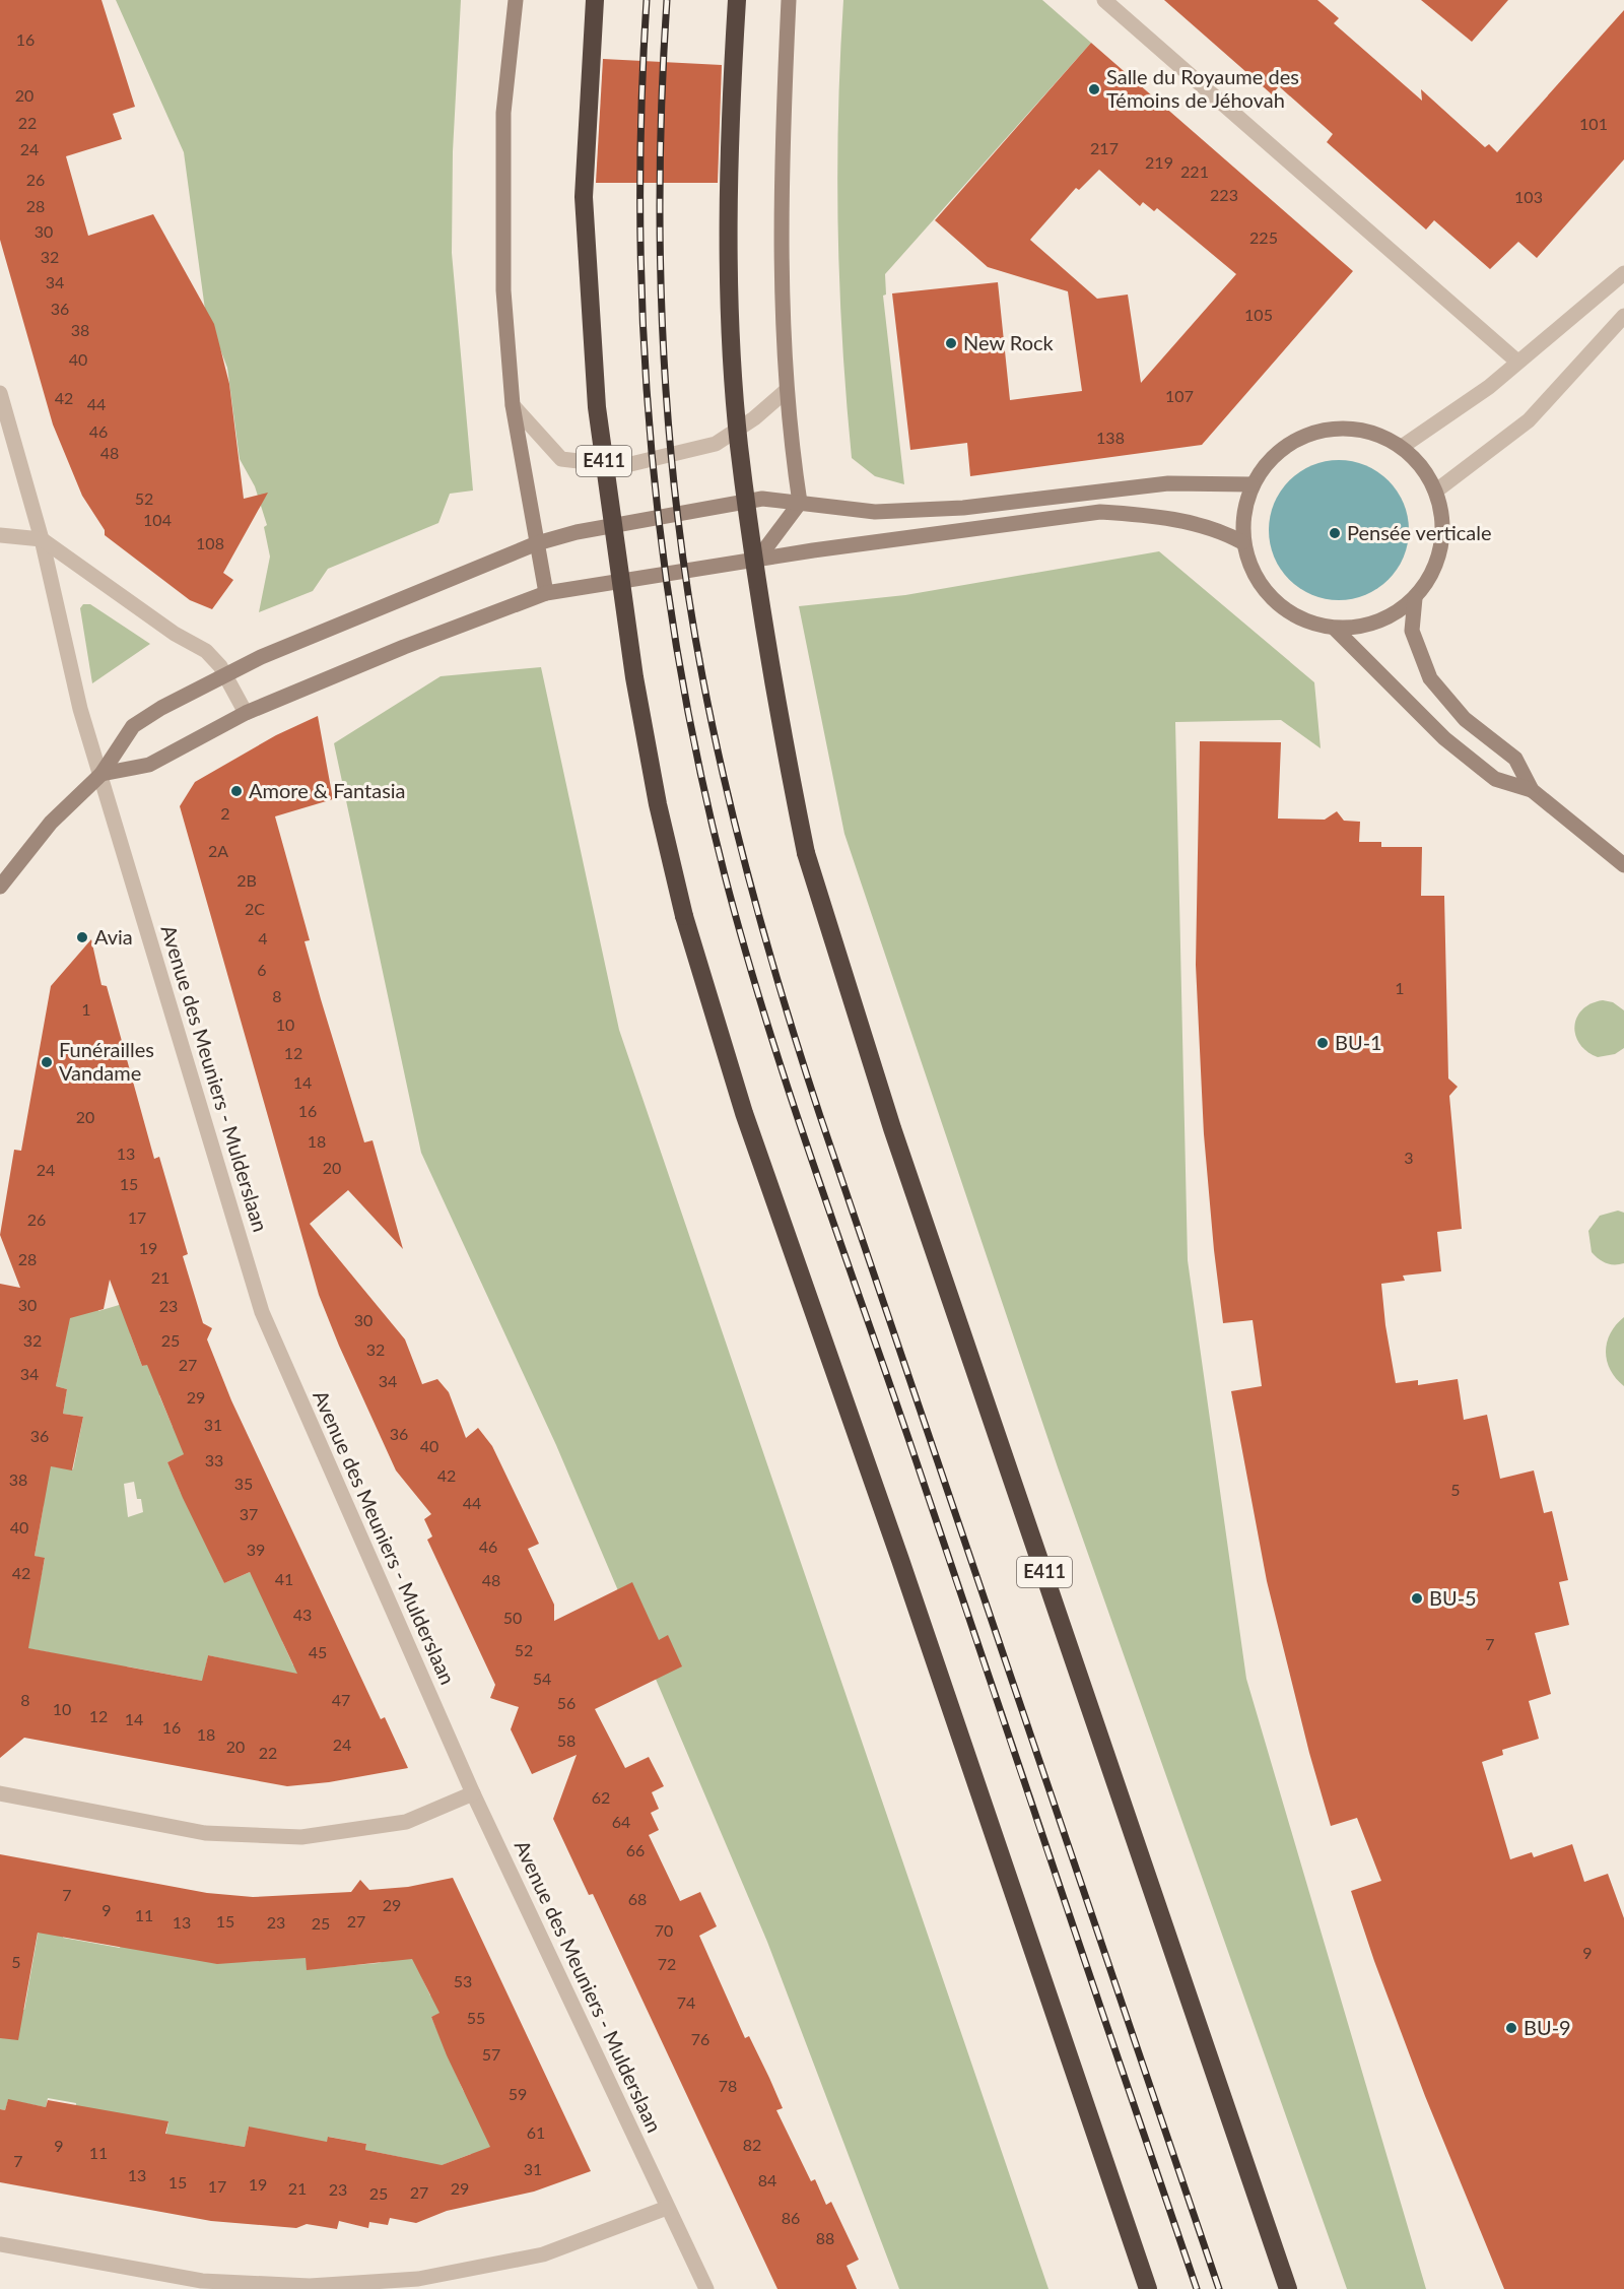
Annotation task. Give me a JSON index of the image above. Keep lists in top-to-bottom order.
{
  "streets": {
    "highway": ["E411"],
    "street": ["Avenue des Meuniers - Mulderslaan"]
  },
  "places": [
    "Salle du Royaume des Témoins de Jéhovah",
    "New Rock",
    "Pensée verticale",
    "Amore & Fantasia",
    "Avia",
    "BU-1",
    "Funérailles Vandame",
    "BU-5",
    "BU-9"
  ],
  "house_numbers": [
    "16",
    "20",
    "22",
    "101",
    "217",
    "24",
    "219",
    "221",
    "26",
    "223",
    "103",
    "28",
    "30",
    "225",
    "32",
    "34",
    "36",
    "105",
    "38",
    "40",
    "107",
    "42",
    "44",
    "46",
    "138",
    "48",
    "52",
    "104",
    "108",
    "2",
    "2A",
    "2B",
    "2C",
    "4",
    "6",
    "1",
    "8",
    "1",
    "10",
    "12",
    "14",
    "16",
    "20",
    "18",
    "13",
    "3",
    "20",
    "24",
    "15",
    "17",
    "26",
    "19",
    "28",
    "21",
    "30",
    "23",
    "30",
    "32",
    "25",
    "32",
    "27",
    "34",
    "34",
    "29",
    "31",
    "36",
    "36",
    "40",
    "33",
    "42",
    "38",
    "35",
    "5",
    "44",
    "37",
    "40",
    "46",
    "39",
    "42",
    "41",
    "48",
    "43",
    "50",
    "7",
    "52",
    "45",
    "54",
    "8",
    "47",
    "56",
    "10",
    "12",
    "14",
    "16",
    "18",
    "58",
    "24",
    "20",
    "22",
    "62",
    "64",
    "66",
    "7",
    "68",
    "29",
    "9",
    "11",
    "15",
    "27",
    "13",
    "23",
    "25",
    "70",
    "9",
    "5",
    "72",
    "53",
    "74",
    "55",
    "76",
    "57",
    "78",
    "59",
    "61",
    "82",
    "9",
    "11",
    "7",
    "31",
    "13",
    "84",
    "15",
    "19",
    "17",
    "21",
    "29",
    "23",
    "27",
    "25",
    "86",
    "88"
  ]
}
